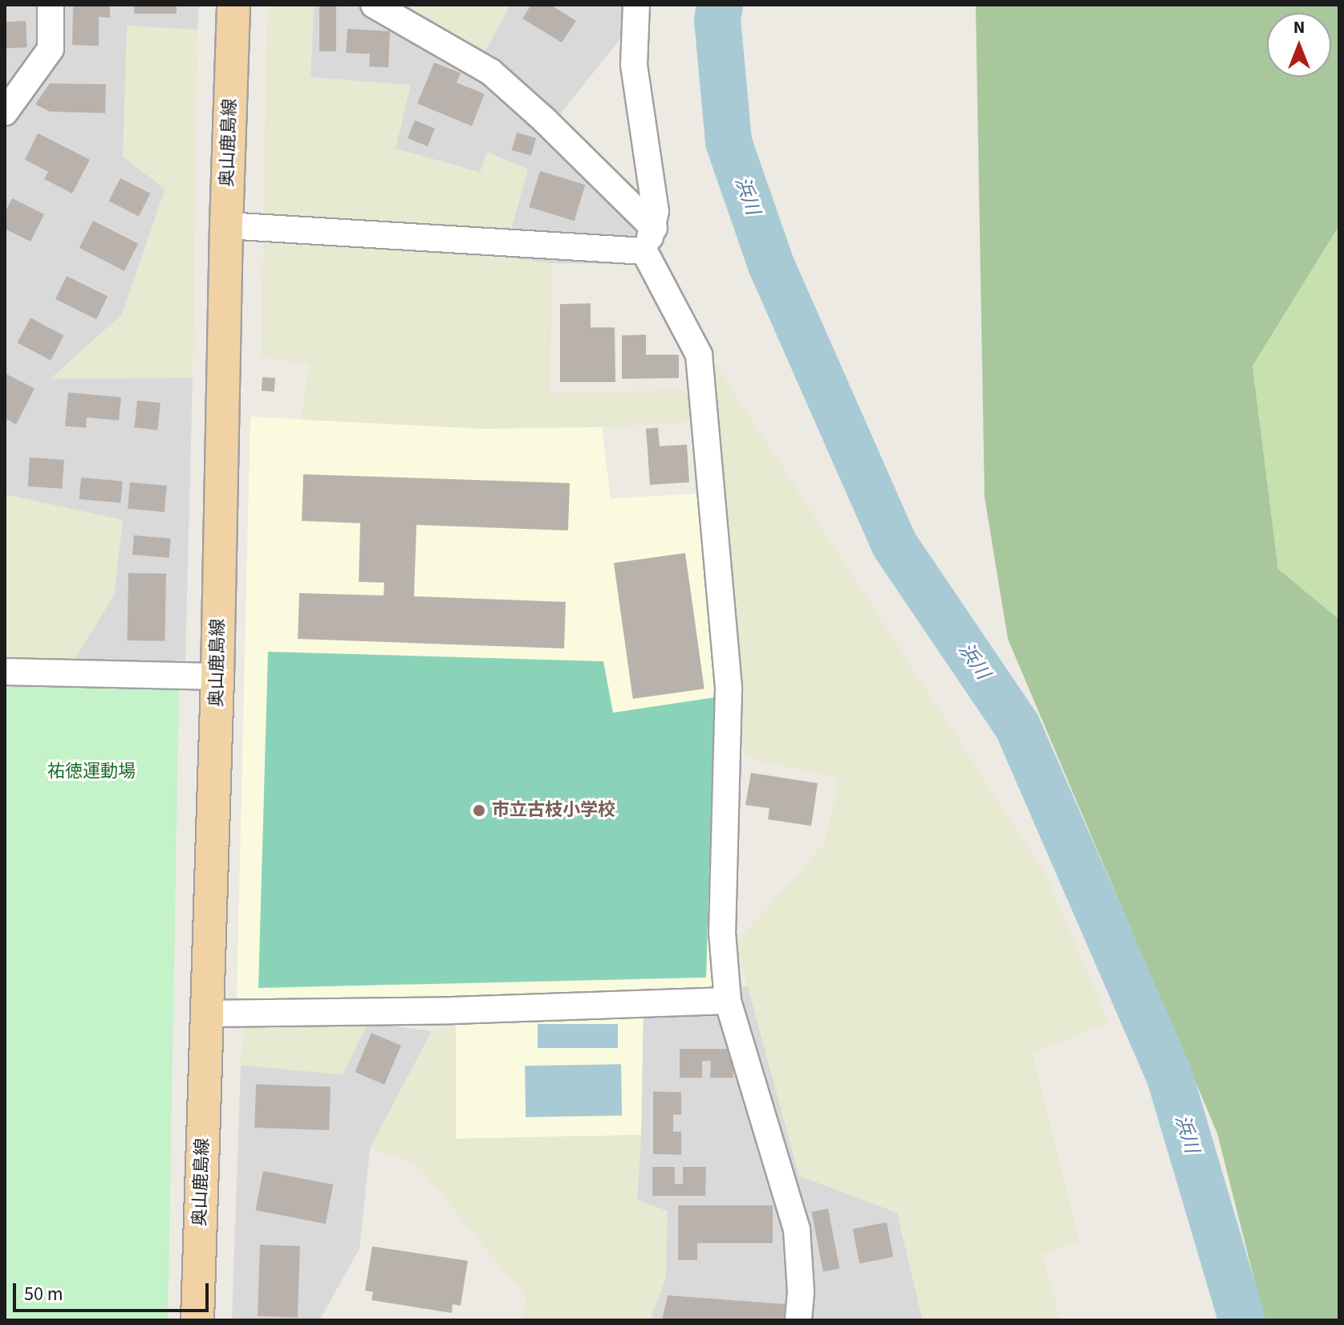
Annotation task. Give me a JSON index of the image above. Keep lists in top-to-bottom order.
{
  "streets": {
    "main road": ["奥山鹿島線"]
  },
  "water": ["浜川"],
  "parks": ["祐徳運動場"],
  "places": ["市立古枝小学校"],
  "scale_bar": "50 m",
  "north": "top"
}
